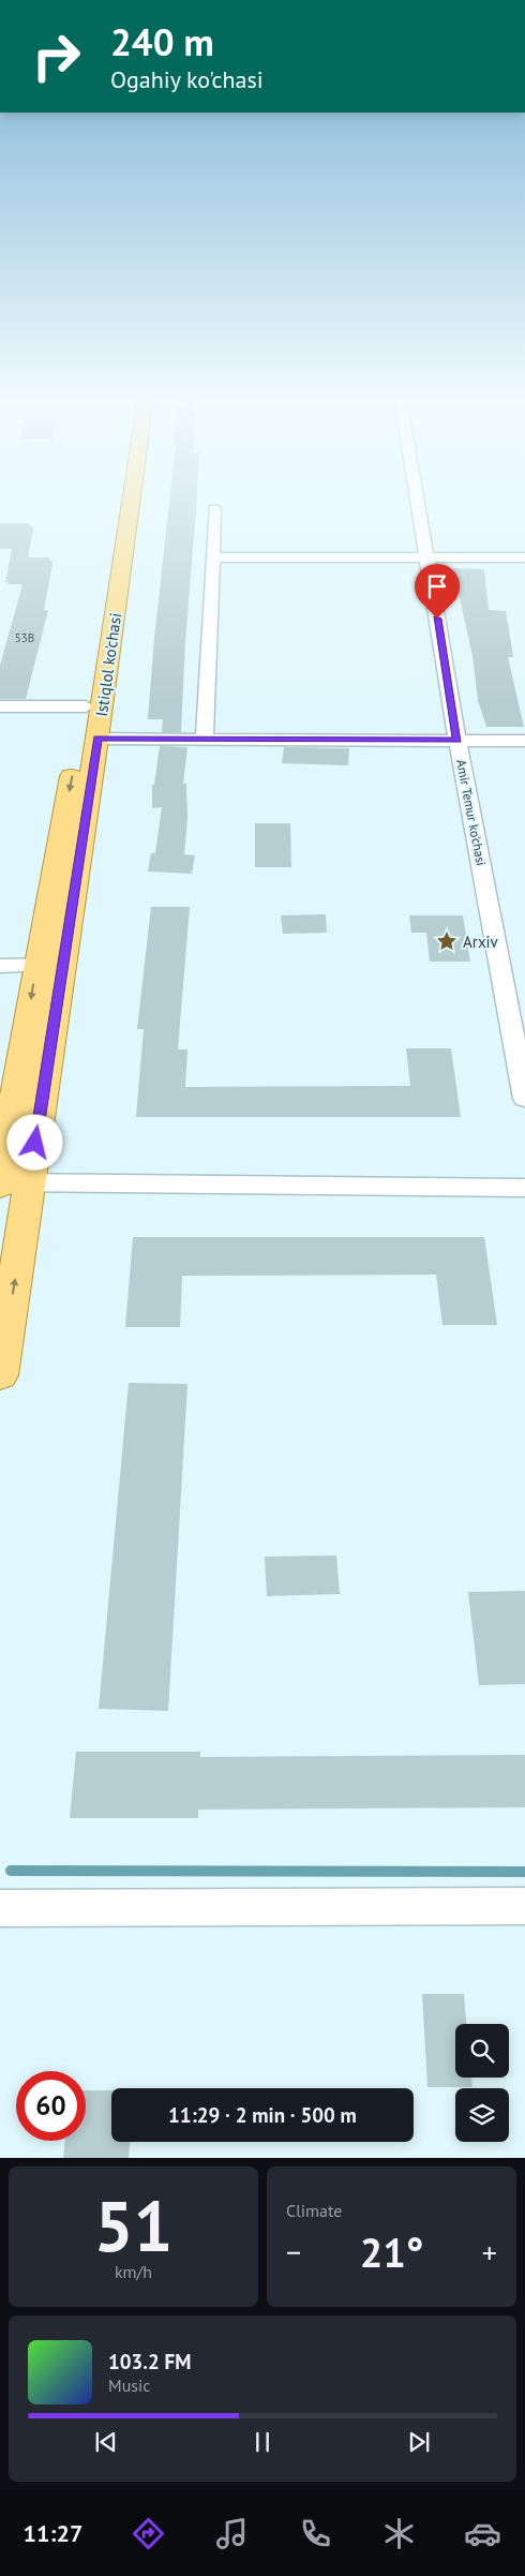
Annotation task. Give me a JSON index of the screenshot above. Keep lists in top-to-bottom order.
{
  "streets": {
    "main road": ["Istiqlol ko'chasi"],
    "street": ["Amir Temur ko'chasi"]
  },
  "places": {
    "place": ["Arxiv"]
  },
  "house_numbers": ["53B"],
  "page": {
    "turn": ["240 m", "Ogahiy ko'chasi"],
    "limit": "60",
    "trip": "11:29 · 2 min · 500 m",
    "tile": [
      ["51", "km/h"],
      "Climate"
    ],
    "heat": ["−", "21°", "+"],
    "song": ["103.2 FM", "Music"],
    "tabs": "11:27"
  }
}
